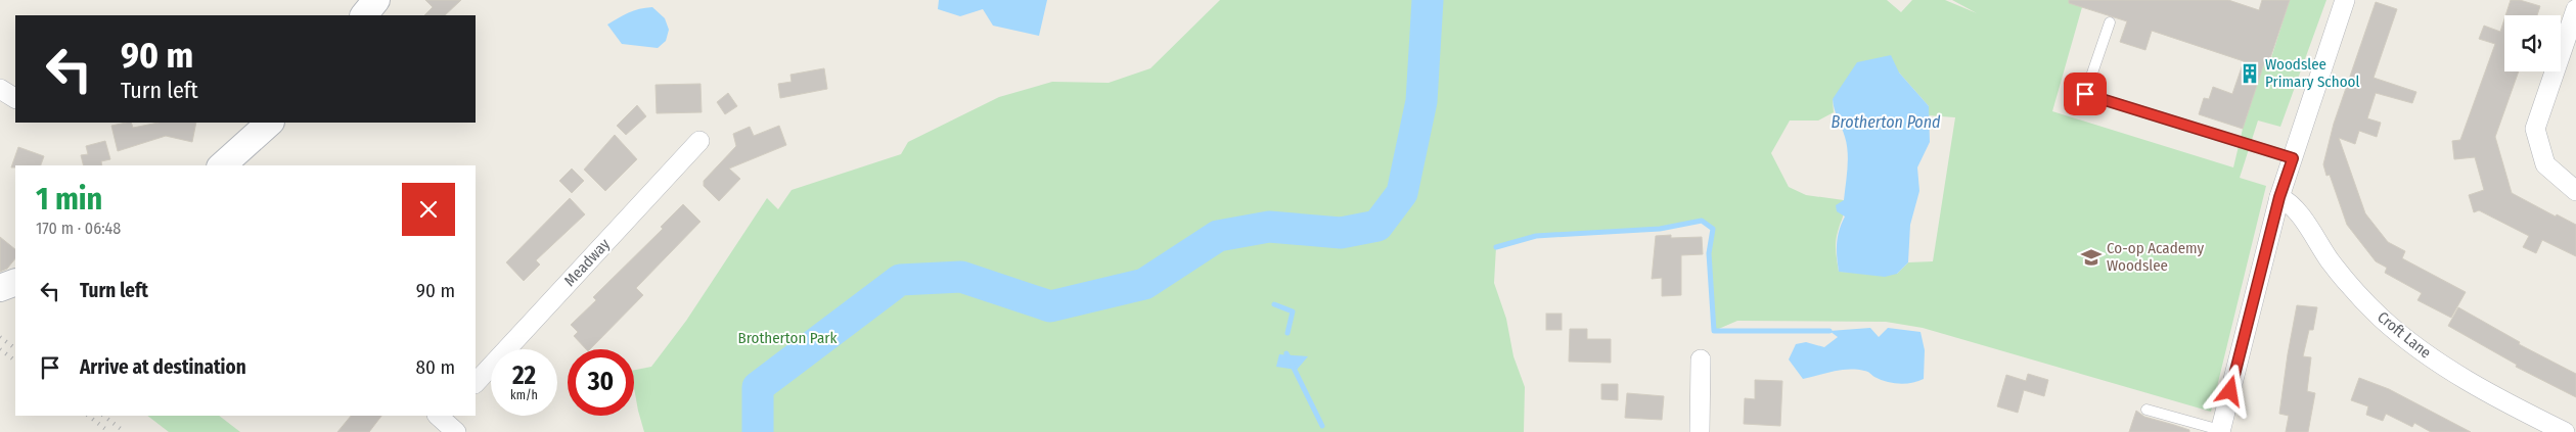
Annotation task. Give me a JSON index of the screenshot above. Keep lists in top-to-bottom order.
{
  "streets": {
    "street": ["Meadway", "Croft Lane"]
  },
  "water": ["Brotherton Pond"],
  "parks": ["Brotherton Park"],
  "places": {
    "building": ["Woodslee Primary School"],
    "school or university": ["Co-op Academy Woodslee"]
  },
  "page": {
    "turn": ["90 m", "Turn left"],
    "heading": ["1 min", "170 m · 06:48"],
    "list": [
      {
        "name": "Turn left",
        "value": "90 m"
      },
      {
        "name": "Arrive at destination",
        "value": "80 m"
      }
    ],
    "speed": "22 km/h",
    "limit": "30"
  }
}
